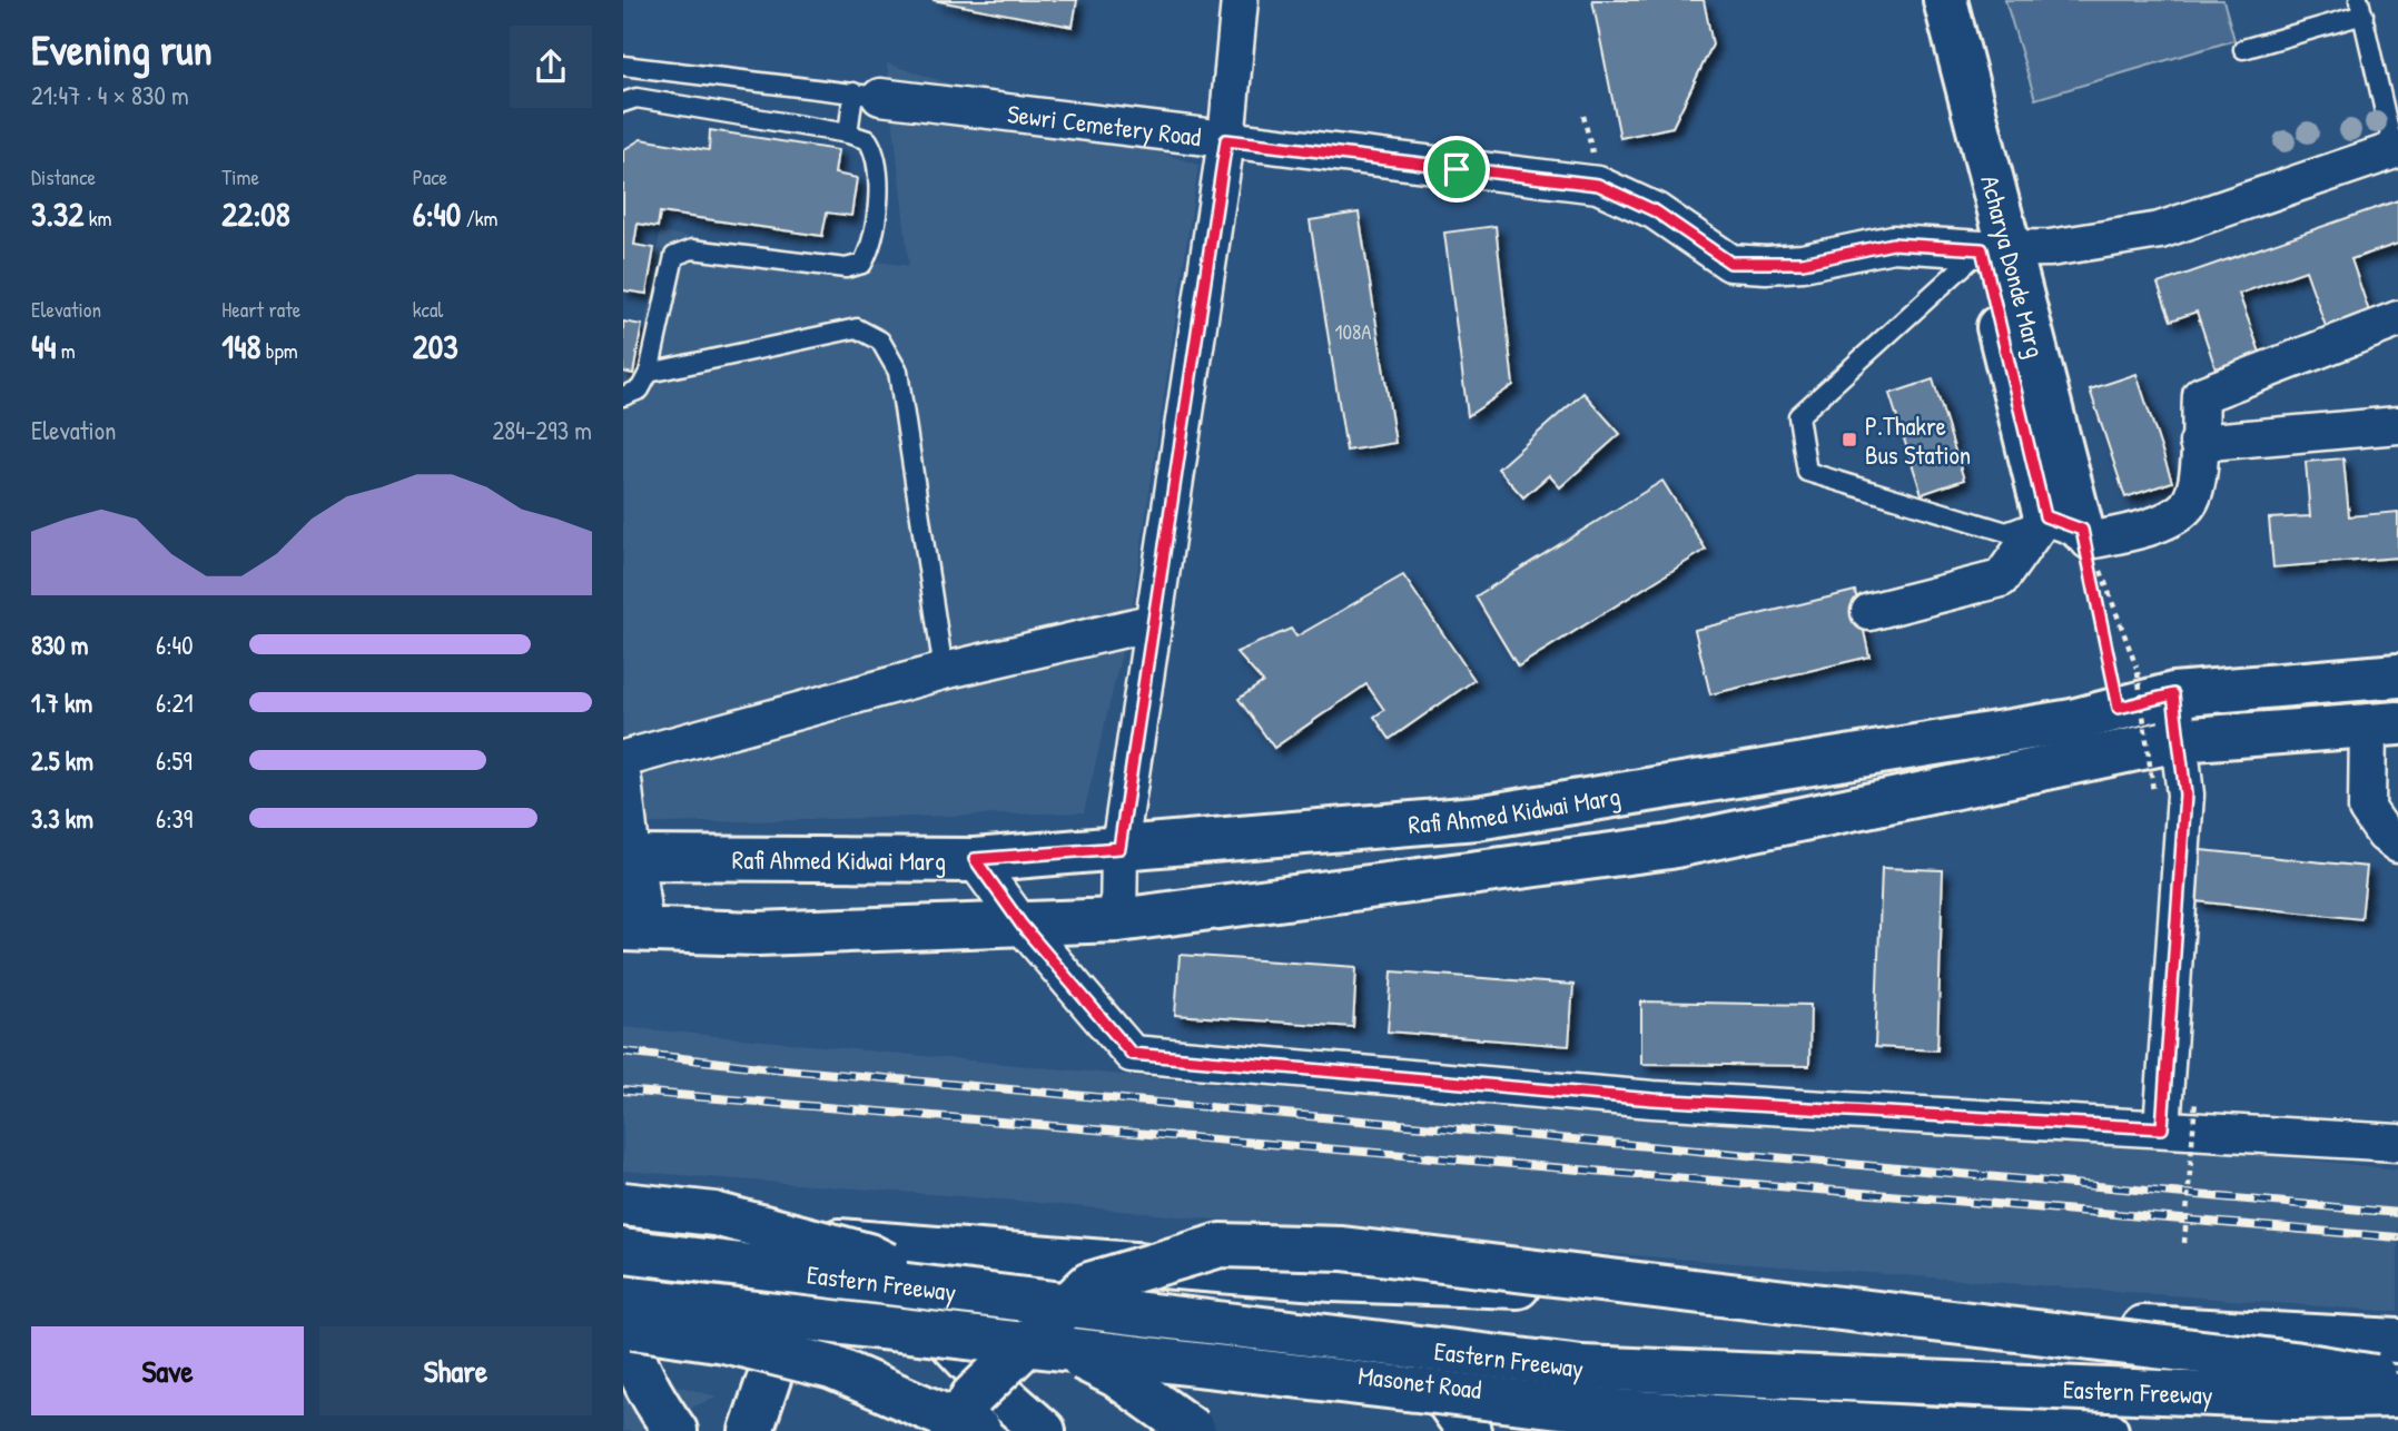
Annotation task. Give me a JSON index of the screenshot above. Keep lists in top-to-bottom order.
{
  "streets": {
    "main road": [
      "Acharya Donde Marg",
      "Rafi Ahmed Kidwai Marg",
      "Eastern Freeway",
      "Masonet Road"
    ],
    "street": ["Sewri Cemetery Road"]
  },
  "crossings": [
    ["Sewri Cemetery Road", "Acharya Donde Marg"]
  ],
  "places": {
    "transit": ["P.Thakre Bus Station"]
  },
  "house_numbers": ["108A"],
  "page": {
    "heading": ["Evening run", "21:47 · 4 × 830 m"],
    "stats": [
      ["Distance", "3.32 km"],
      ["Time", "22:08"],
      ["Pace", "6:40 /km"],
      ["Elevation", "44 m"],
      ["Heart rate", "148 bpm"],
      ["kcal", "203"]
    ],
    "chart": ["Elevation", "284–293 m"],
    "list": [
      {
        "name": "830 m",
        "note": "6:40"
      },
      {
        "name": "1.7 km",
        "note": "6:21"
      },
      {
        "name": "2.5 km",
        "note": "6:59"
      },
      {
        "name": "3.3 km",
        "note": "6:39"
      }
    ],
    "buttons": ["Save", "Share"]
  }
}
